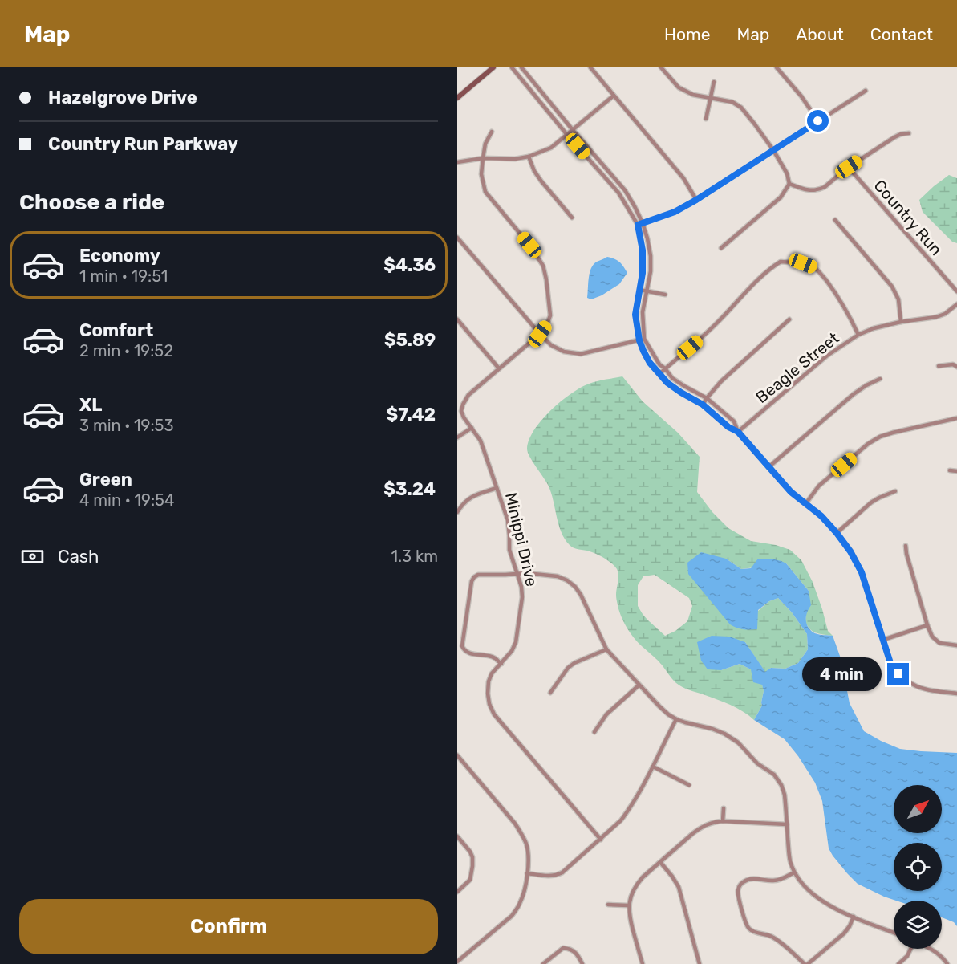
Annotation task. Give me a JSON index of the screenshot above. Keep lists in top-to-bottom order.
{
  "streets": {
    "street": ["Country Run", "Beagle Street", "Minippi Drive"]
  },
  "north": "top right",
  "page": {
    "header": "Map",
    "nav": [
      "Home",
      "Map",
      "About",
      "Contact"
    ],
    "banner": ["Hazelgrove Drive", "Country Run Parkway"],
    "heading": "Choose a ride",
    "list": [
      {
        "name": "Economy",
        "note": "1 min · 19:51",
        "value": "$4.36"
      },
      {
        "name": "Comfort",
        "note": "2 min · 19:52",
        "value": "$5.89"
      },
      {
        "name": "XL",
        "note": "3 min · 19:53",
        "value": "$7.42"
      },
      {
        "name": "Green",
        "note": "4 min · 19:54",
        "value": "$3.24"
      }
    ],
    "pay": ["Cash", "1.3 km"],
    "bubble": "4 min",
    "buttons": "Confirm"
  }
}
